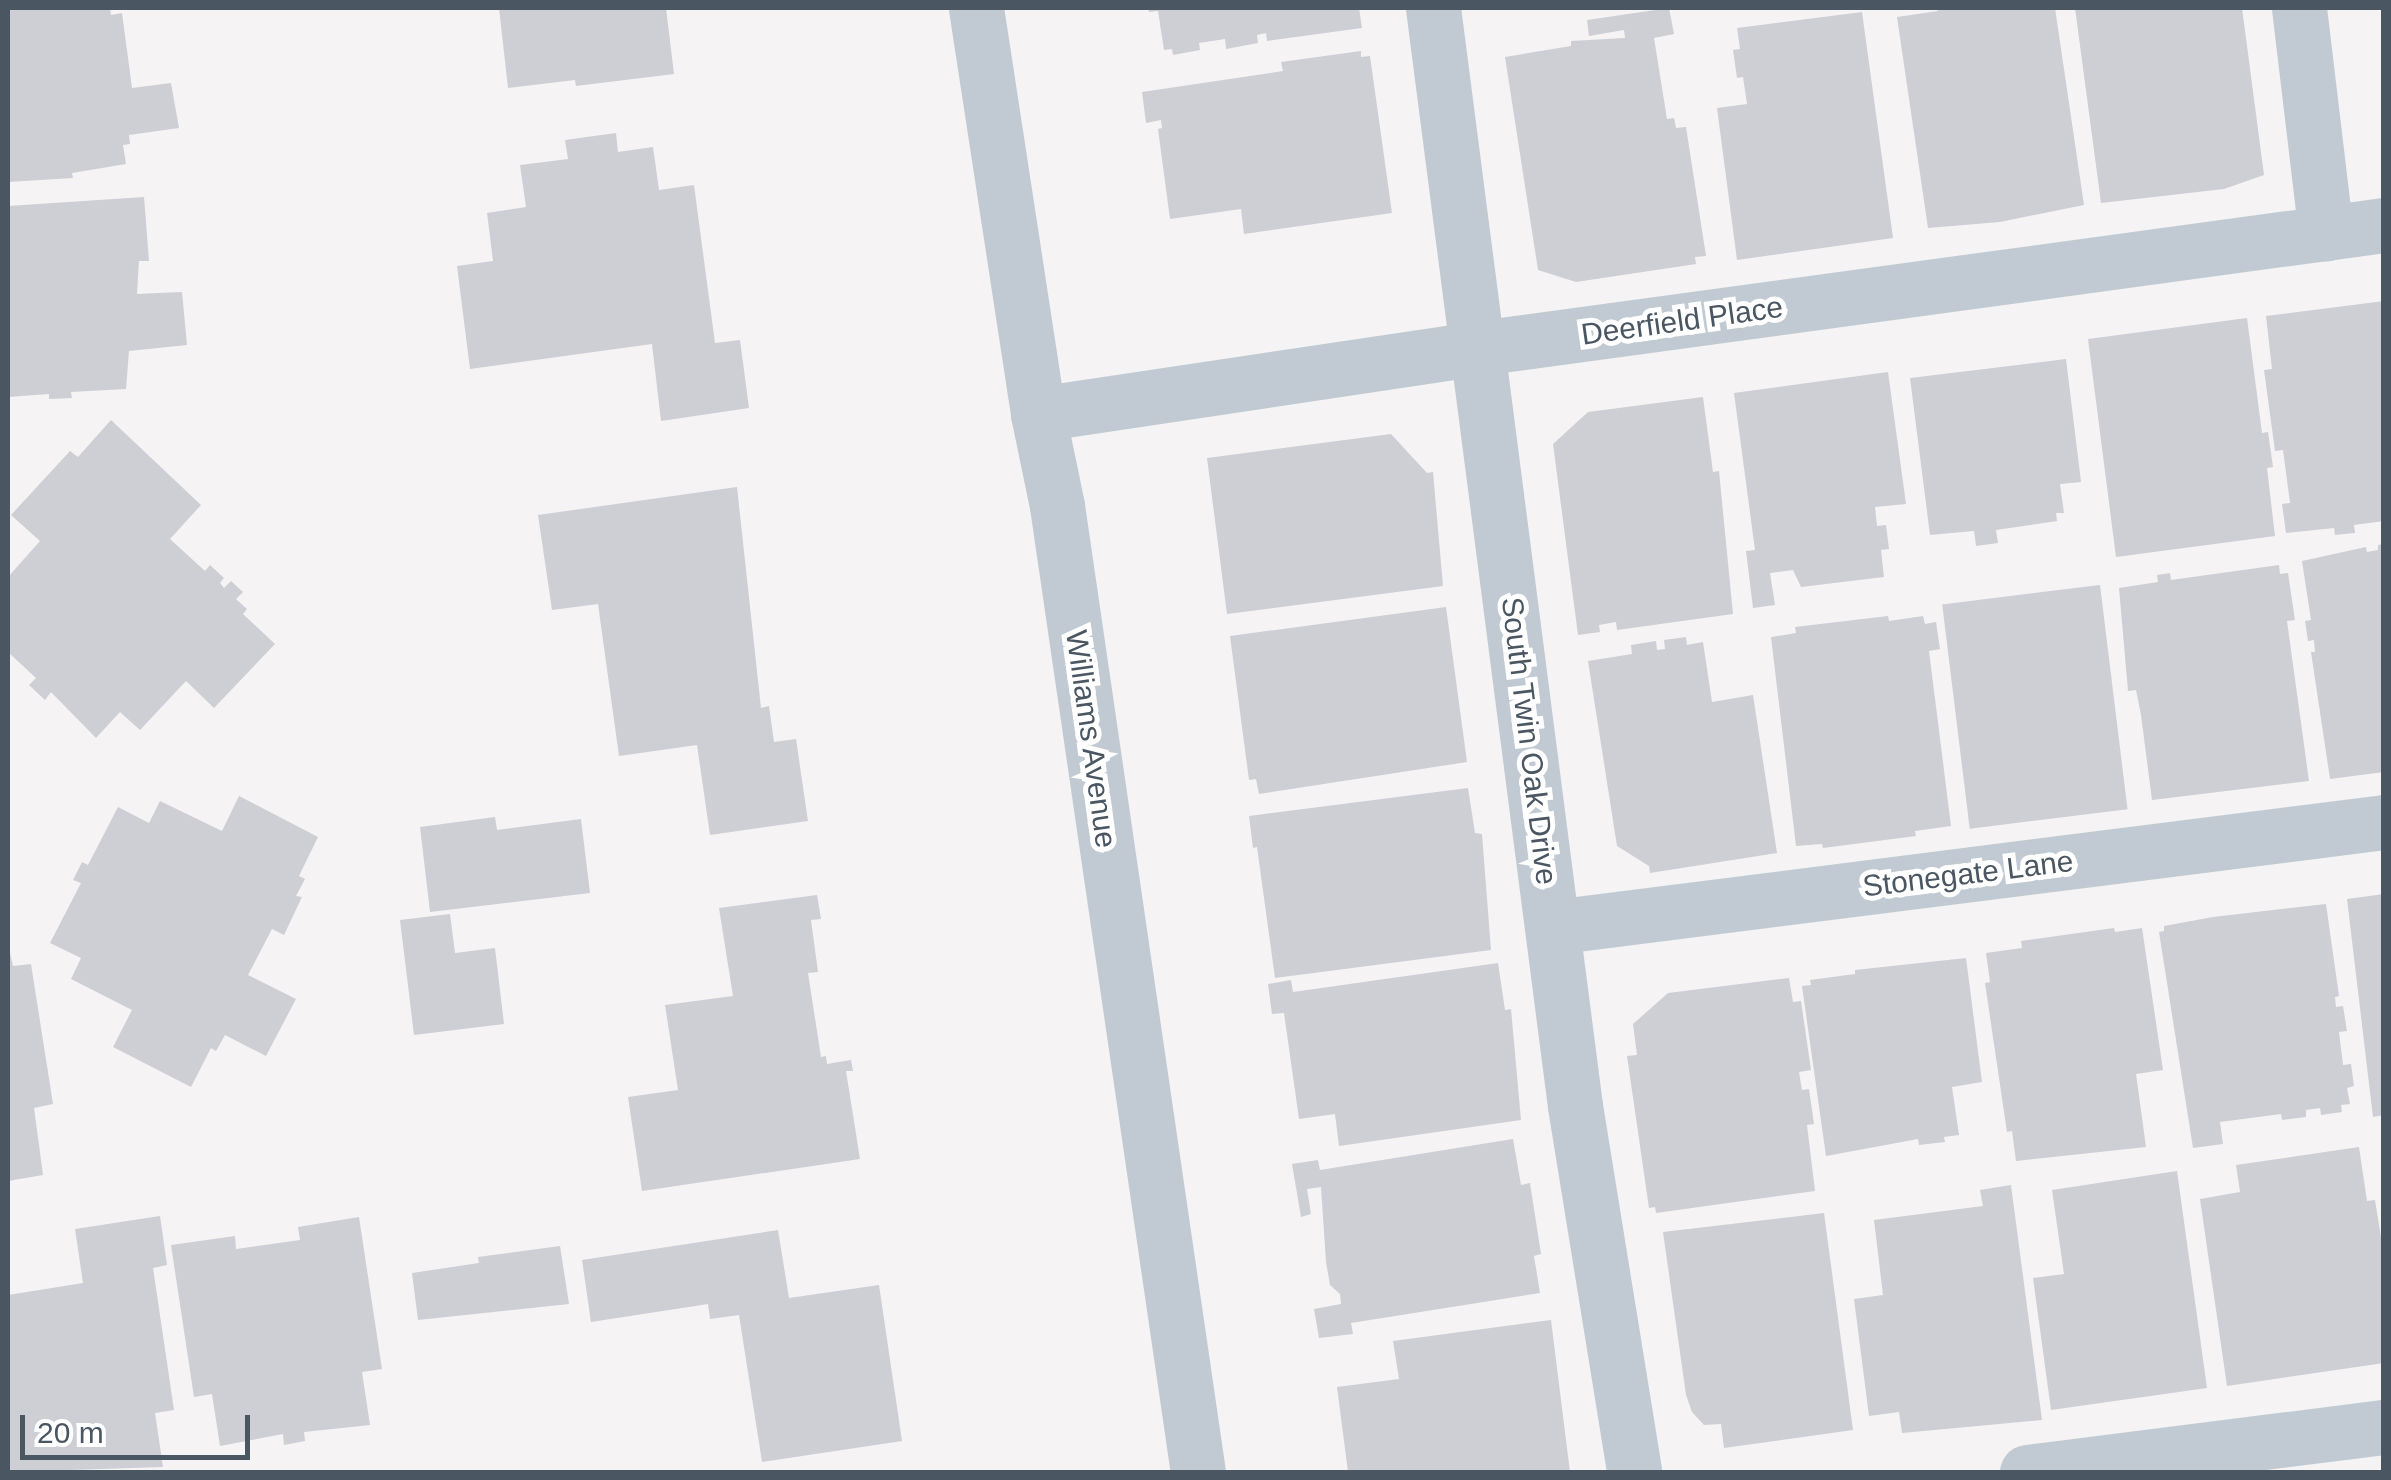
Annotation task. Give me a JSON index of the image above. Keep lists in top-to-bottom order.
{
  "streets": {
    "street": [
      "Deerfield Place",
      "Williams Avenue",
      "South Twin Oak Drive",
      "Stonegate Lane"
    ]
  },
  "crossings": [
    ["Deerfield Place", "Williams Avenue"],
    ["Deerfield Place", "South Twin Oak Drive"],
    ["South Twin Oak Drive", "Stonegate Lane"]
  ],
  "scale_bar": "20 m"
}
